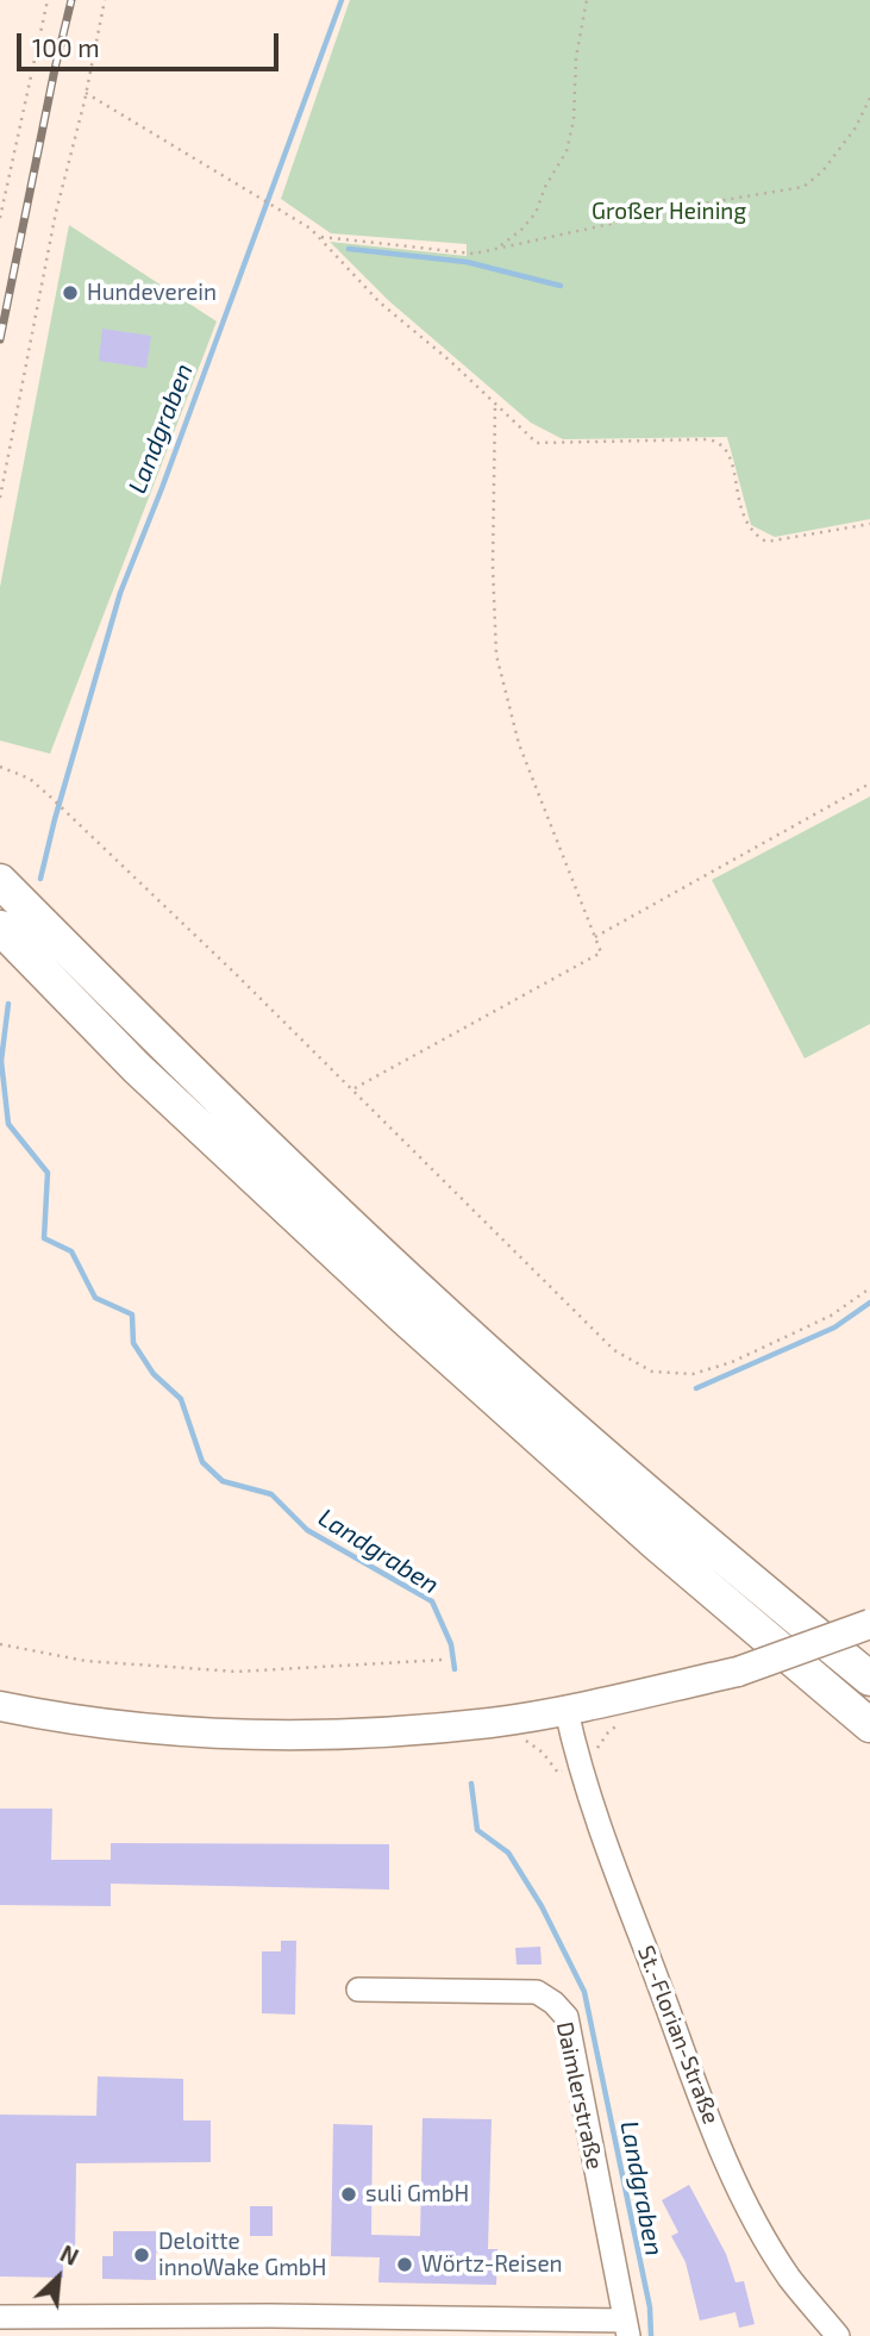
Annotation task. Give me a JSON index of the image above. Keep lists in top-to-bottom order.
{
  "streets": {
    "street": ["St.-Florian-Straße", "Daimlerstraße"]
  },
  "water": ["Landgraben"],
  "parks": ["Großer Heining"],
  "places": [
    "Hundeverein",
    "suli GmbH",
    "Deloitte innoWake GmbH",
    "Wörtz-Reisen"
  ],
  "scale_bar": "100 m",
  "north": "top right"
}
